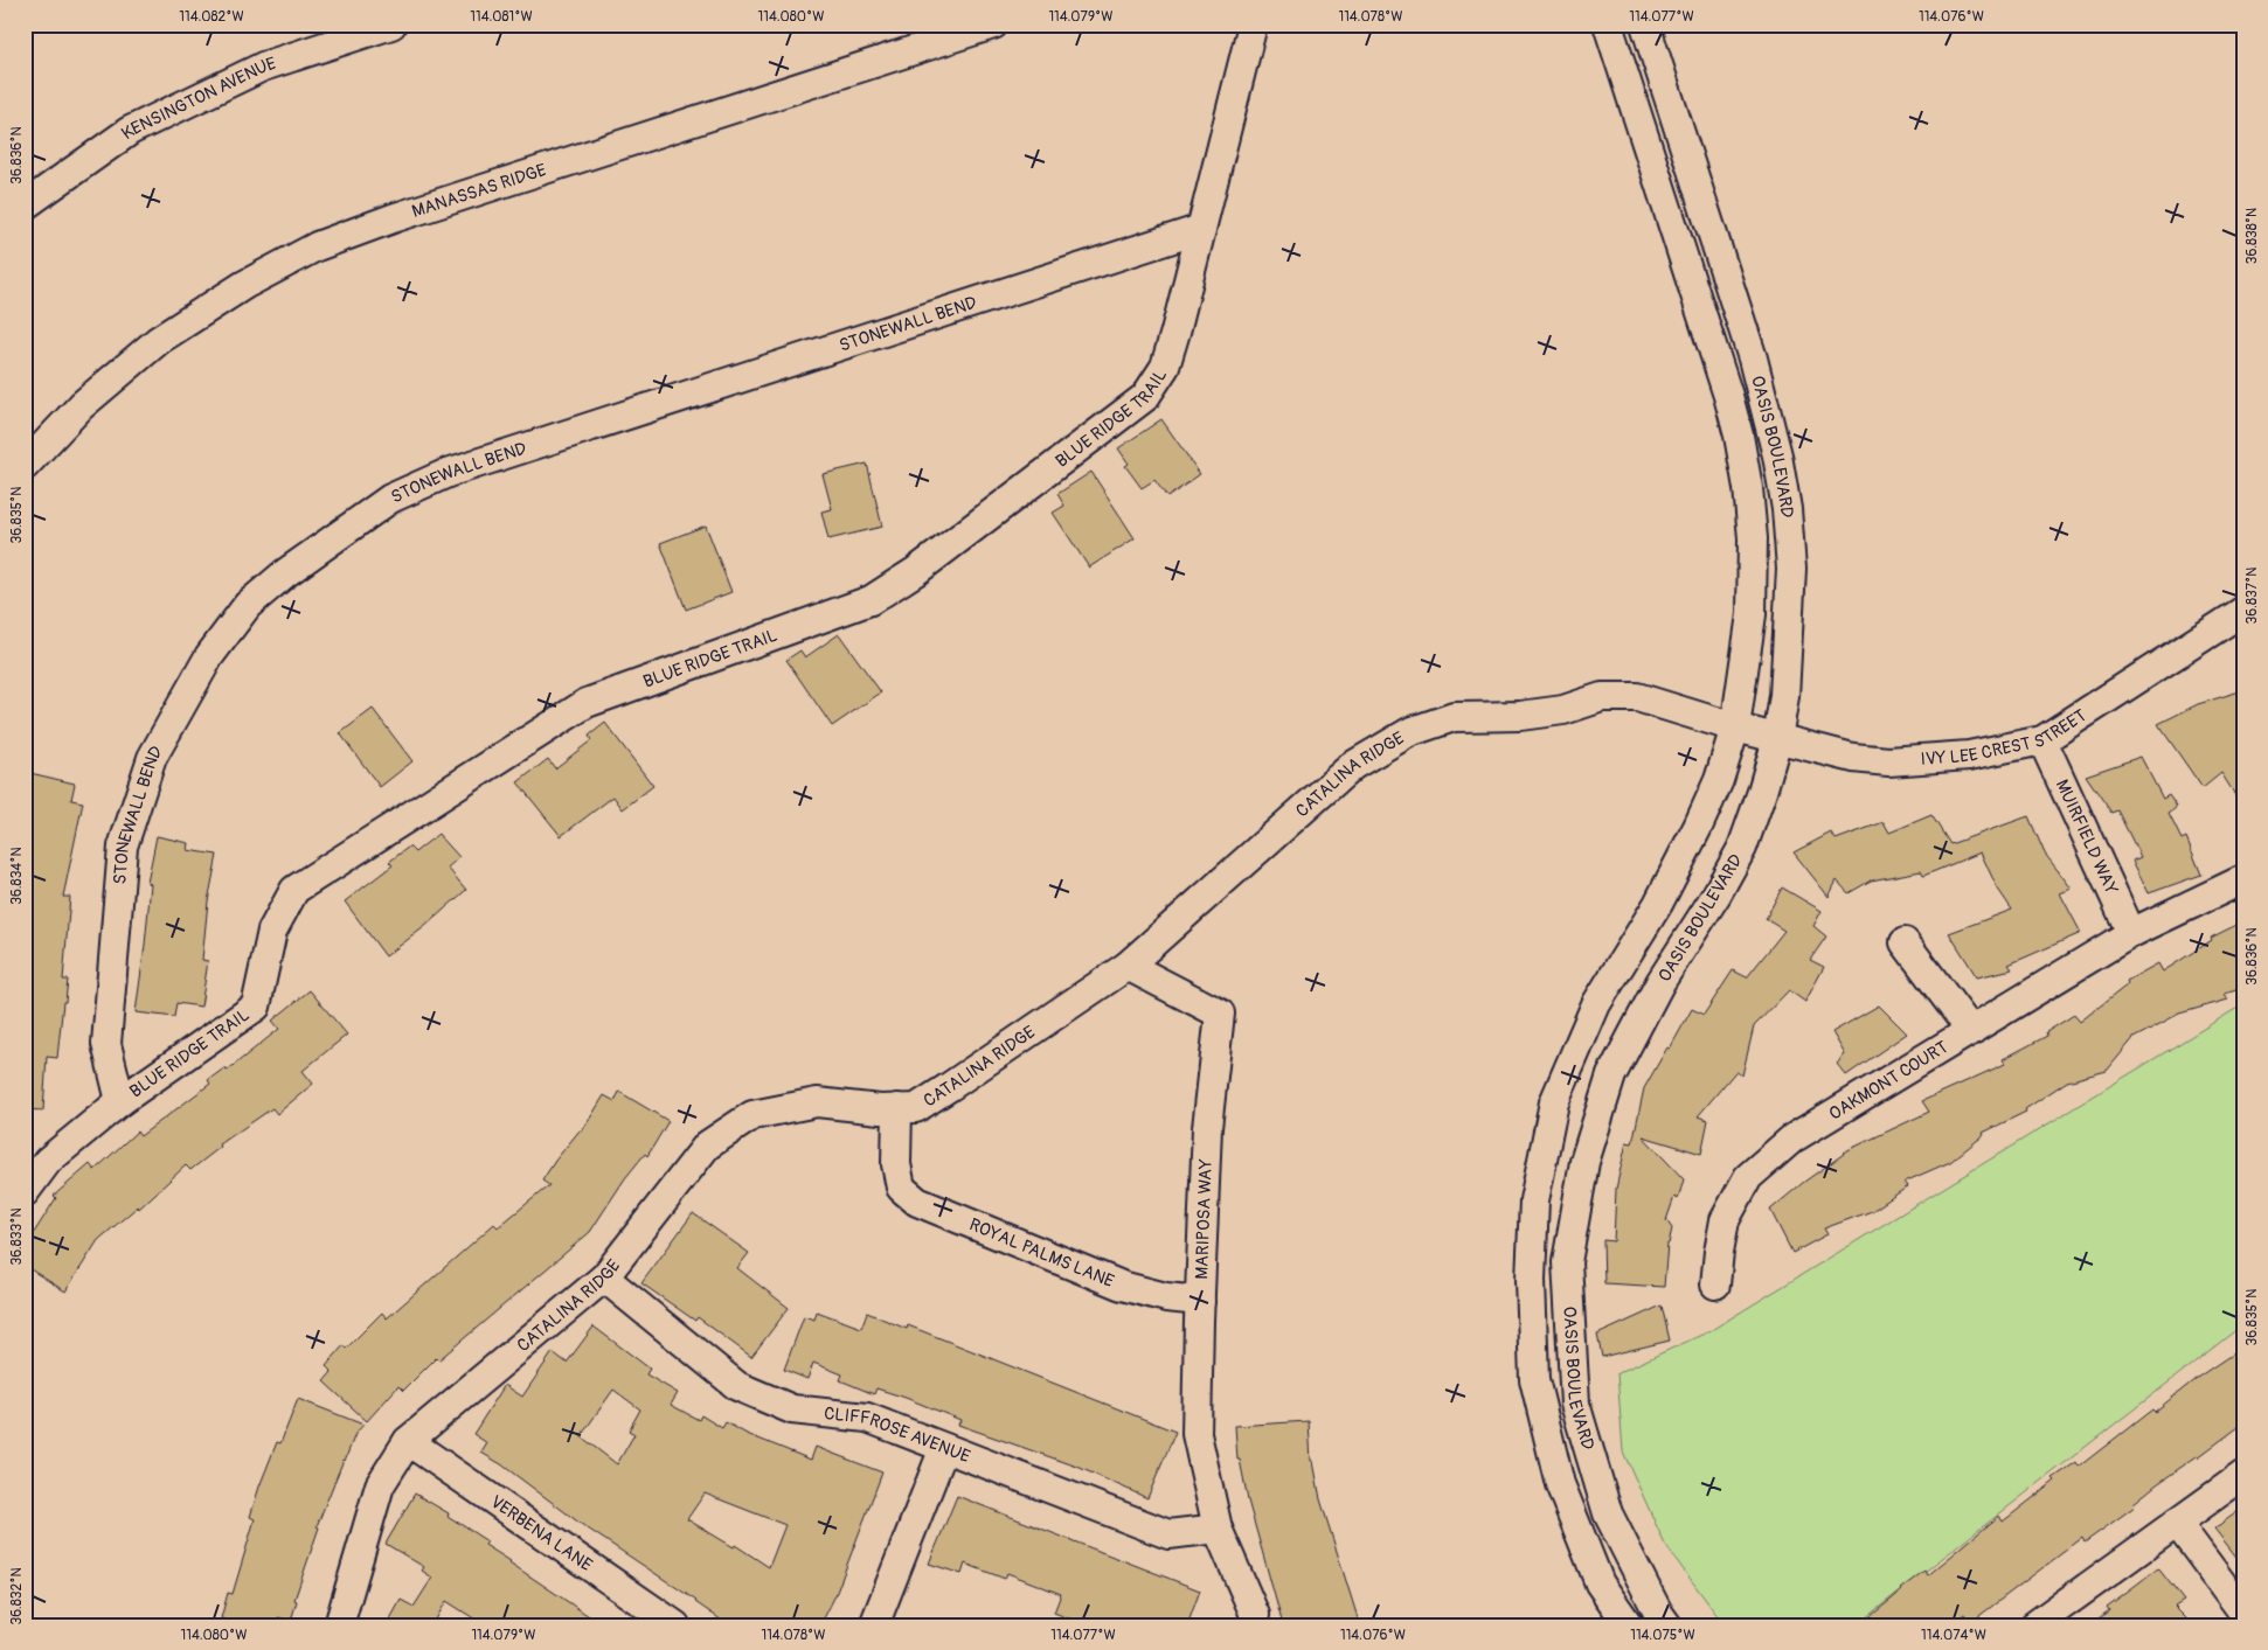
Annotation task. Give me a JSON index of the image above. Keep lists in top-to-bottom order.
{
  "streets": {
    "street": [
      "KENSINGTON AVENUE",
      "MANASSAS RIDGE",
      "STONEWALL BEND",
      "BLUE RIDGE TRAIL",
      "OASIS BOULEVARD",
      "IVY LEE CREST STREET",
      "CATALINA RIDGE",
      "MUIRFIELD WAY",
      "OAKMONT COURT",
      "MARIPOSA WAY",
      "ROYAL PALMS LANE",
      "CLIFFROSE AVENUE",
      "VERBENA LANE"
    ]
  },
  "crossings": [
    ["STONEWALL BEND", "BLUE RIDGE TRAIL"],
    ["OASIS BOULEVARD", "IVY LEE CREST STREET"],
    ["OASIS BOULEVARD", "CATALINA RIDGE"],
    ["IVY LEE CREST STREET", "CATALINA RIDGE"],
    ["IVY LEE CREST STREET", "MUIRFIELD WAY"],
    ["CATALINA RIDGE", "MARIPOSA WAY"],
    ["CATALINA RIDGE", "ROYAL PALMS LANE"],
    ["CATALINA RIDGE", "CLIFFROSE AVENUE"],
    ["CATALINA RIDGE", "VERBENA LANE"],
    ["MUIRFIELD WAY", "OAKMONT COURT"],
    ["MARIPOSA WAY", "ROYAL PALMS LANE"],
    ["MARIPOSA WAY", "CLIFFROSE AVENUE"]
  ],
  "coordinates": [
    "114.082°W",
    "114.081°W",
    "114.080°W",
    "114.079°W",
    "114.078°W",
    "114.077°W",
    "114.076°W",
    "36.836°N",
    "36.838°N",
    "36.835°N",
    "36.837°N",
    "36.834°N",
    "36.833°N",
    "36.832°N",
    "114.075°W",
    "114.074°W"
  ]
}
